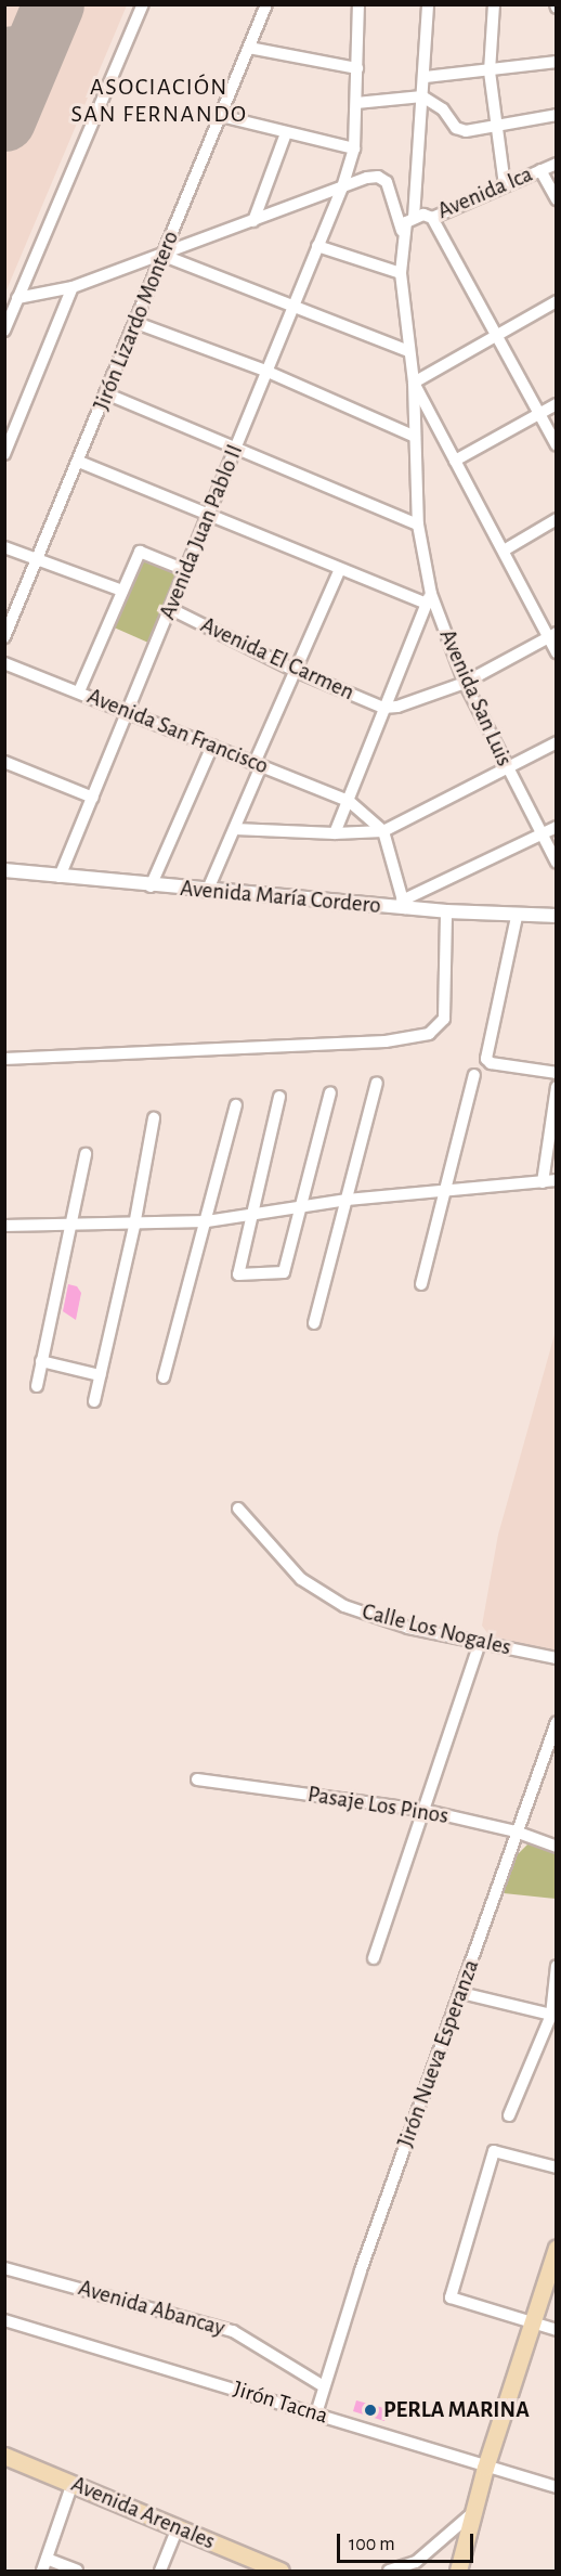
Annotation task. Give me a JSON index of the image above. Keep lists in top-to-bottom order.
{
  "streets": {
    "main road": ["Avenida Arenales"],
    "street": [
      "Avenida Ica",
      "Jirón Lizardo Montero",
      "Avenida Juan Pablo II",
      "Avenida El Carmen",
      "Avenida San Luis",
      "Avenida San Francisco",
      "Avenida María Cordero",
      "Calle Los Nogales",
      "Pasaje Los Pinos",
      "Jirón Nueva Esperanza",
      "Avenida Abancay",
      "Jirón Tacna"
    ]
  },
  "crossings": [
    ["Avenida Juan Pablo II", "Avenida El Carmen"],
    ["Avenida Juan Pablo II", "Avenida San Francisco"],
    ["Avenida Juan Pablo II", "Avenida María Cordero"],
    ["Pasaje Los Pinos", "Jirón Nueva Esperanza"],
    ["Jirón Nueva Esperanza", "Avenida Abancay"],
    ["Jirón Nueva Esperanza", "Jirón Tacna"]
  ],
  "districts": ["ASOCIACIÓN SAN FERNANDO"],
  "places": ["PERLA MARINA"],
  "scale_bar": "100 m"
}
